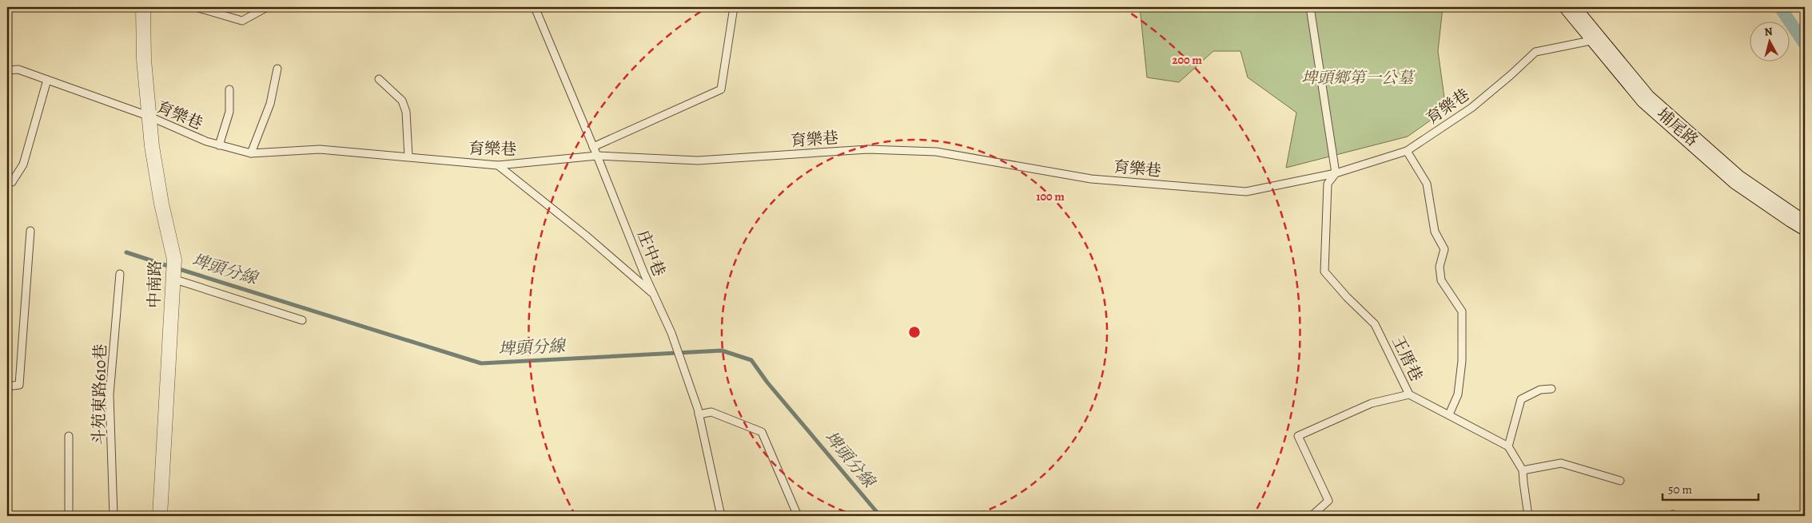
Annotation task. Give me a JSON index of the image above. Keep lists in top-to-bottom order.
{
  "streets": {
    "street": ["埔尾路", "中南路"],
    "lane": [
      "育樂巷",
      "庄中巷",
      "王厝巷",
      "斗苑東路610巷"
    ]
  },
  "crossings": [
    ["育樂巷", "埔尾路"],
    ["育樂巷", "庄中巷"],
    ["育樂巷", "中南路"],
    ["育樂巷", "王厝巷"]
  ],
  "water": ["埤頭分線"],
  "parks": ["埤頭鄉第一公墓"],
  "scale_bar": "50 m",
  "north": "top",
  "rings": ["200 m", "100 m"]
}
